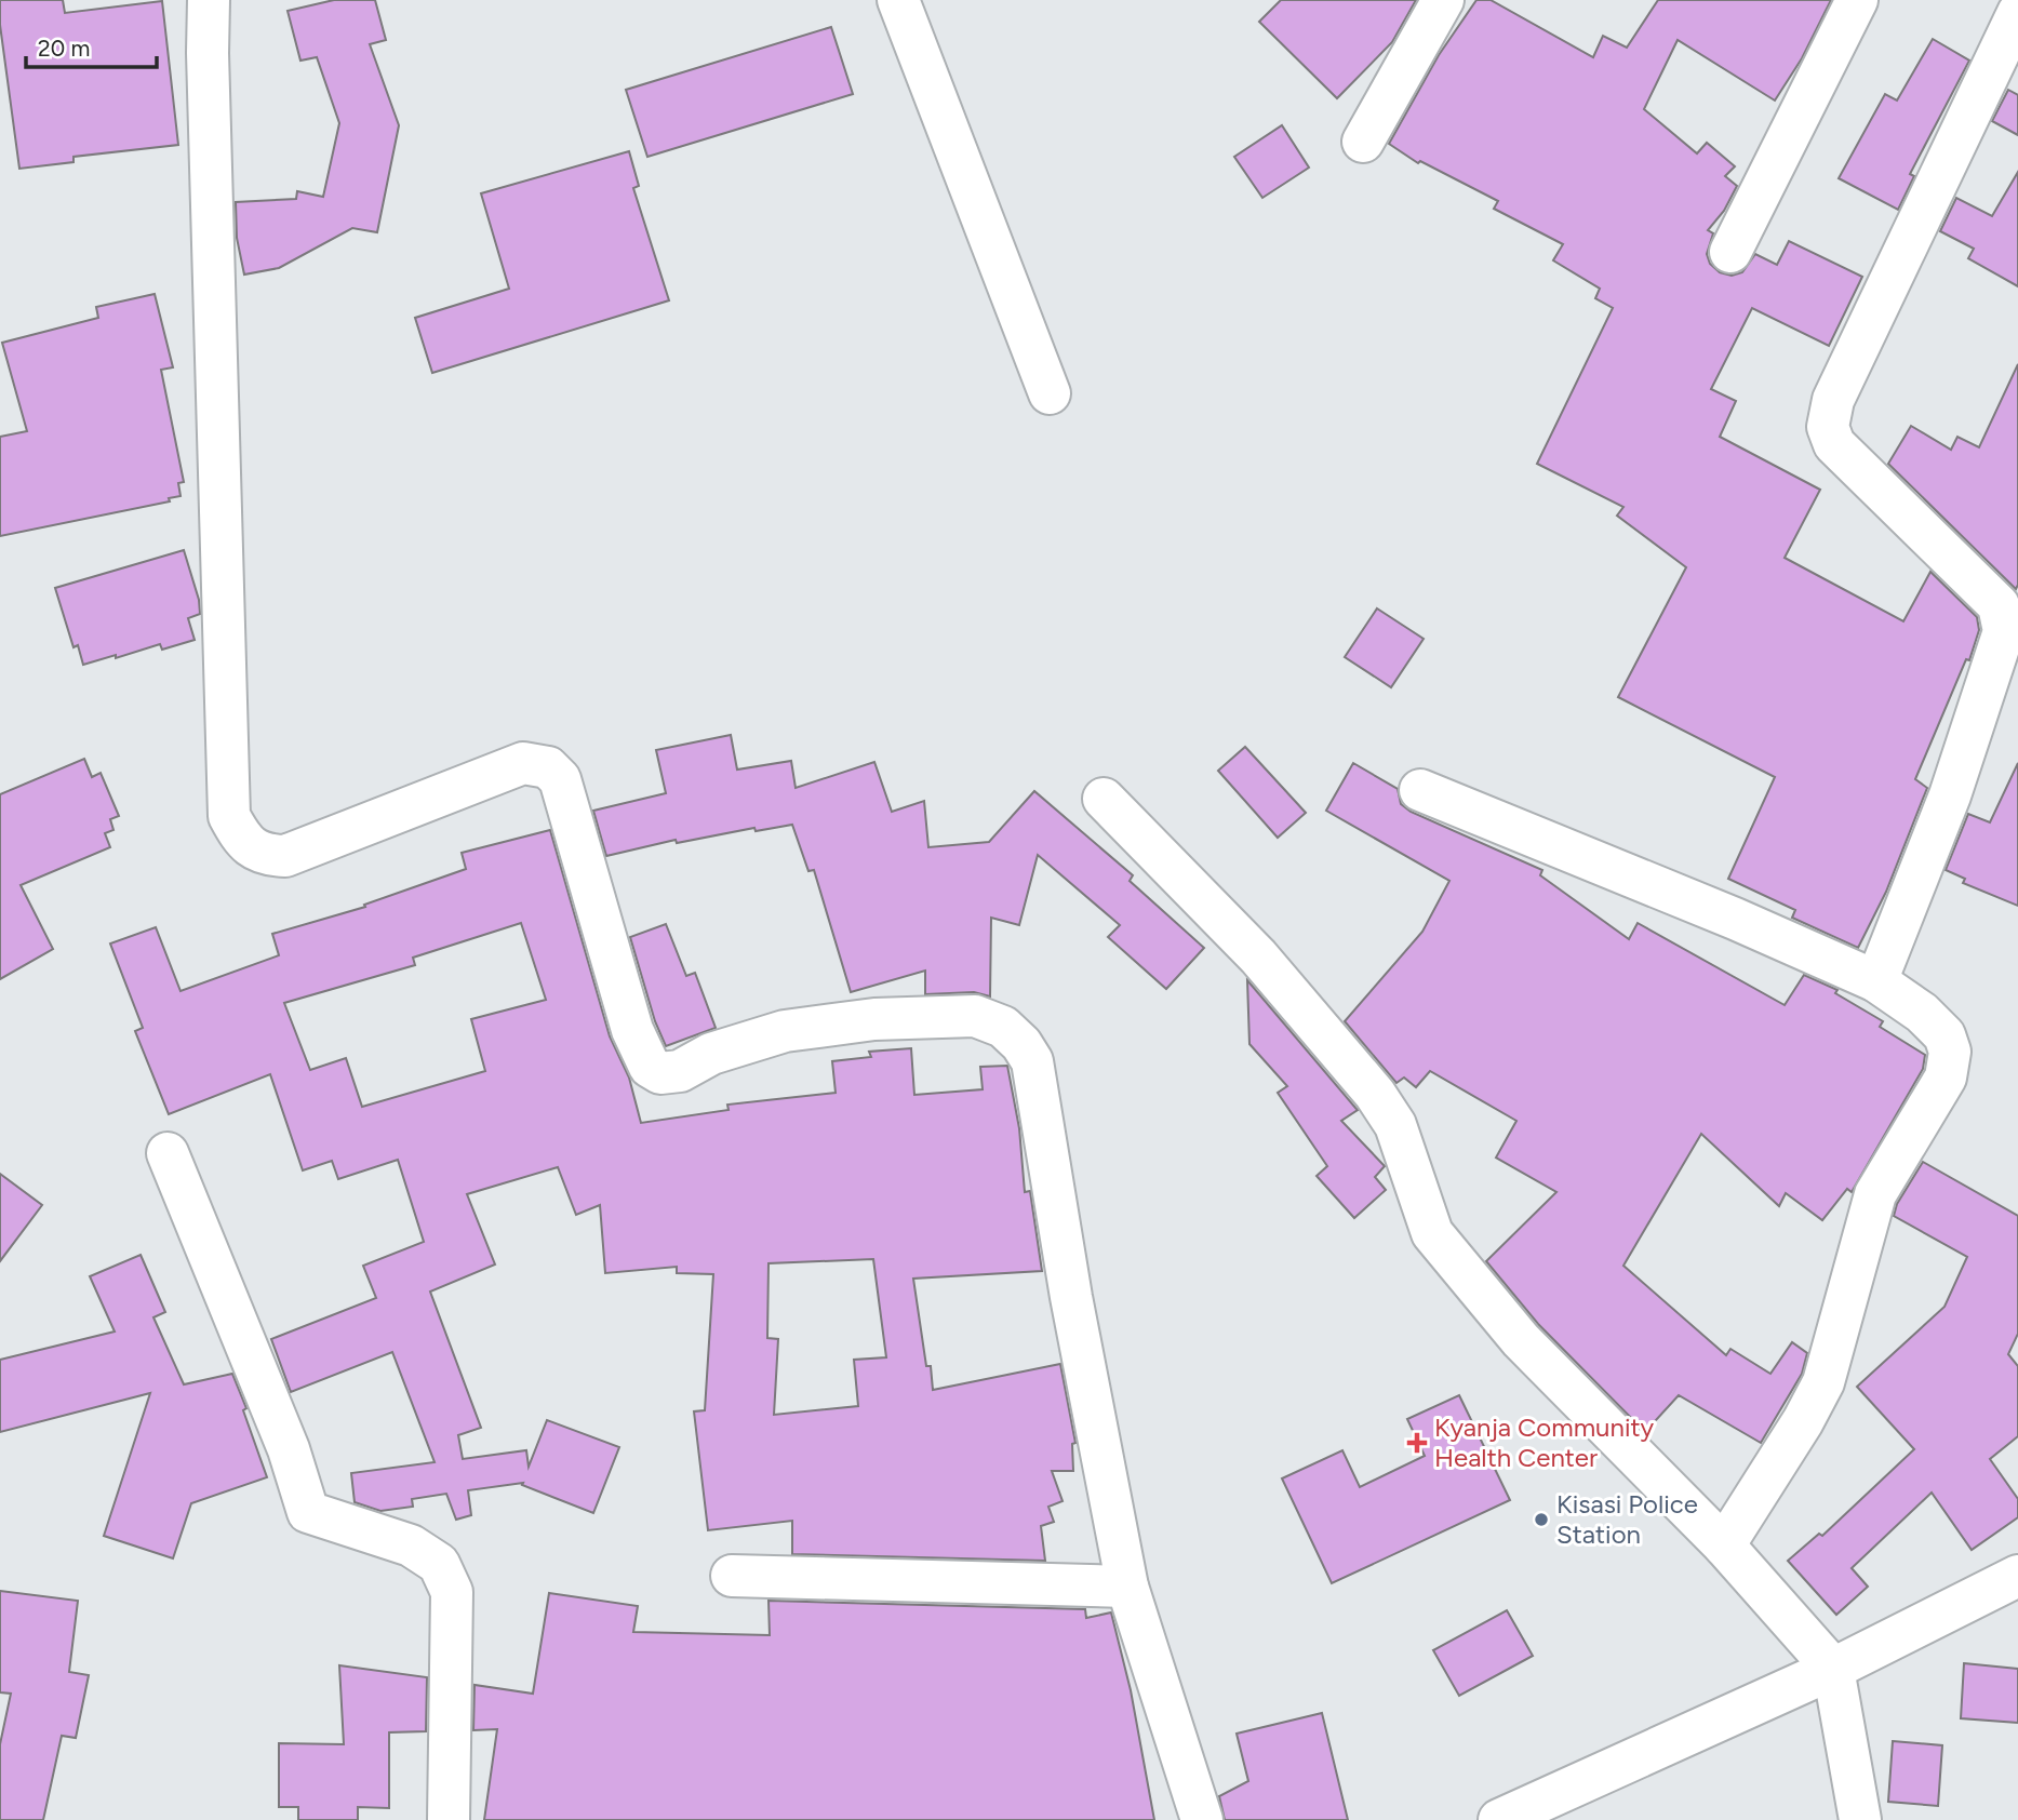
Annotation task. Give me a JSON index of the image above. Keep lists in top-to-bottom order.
{
  "places": {
    "health": ["Kyanja Community Health Center"],
    "other": ["Kisasi Police Station"]
  },
  "scale_bar": "20 m"
}
